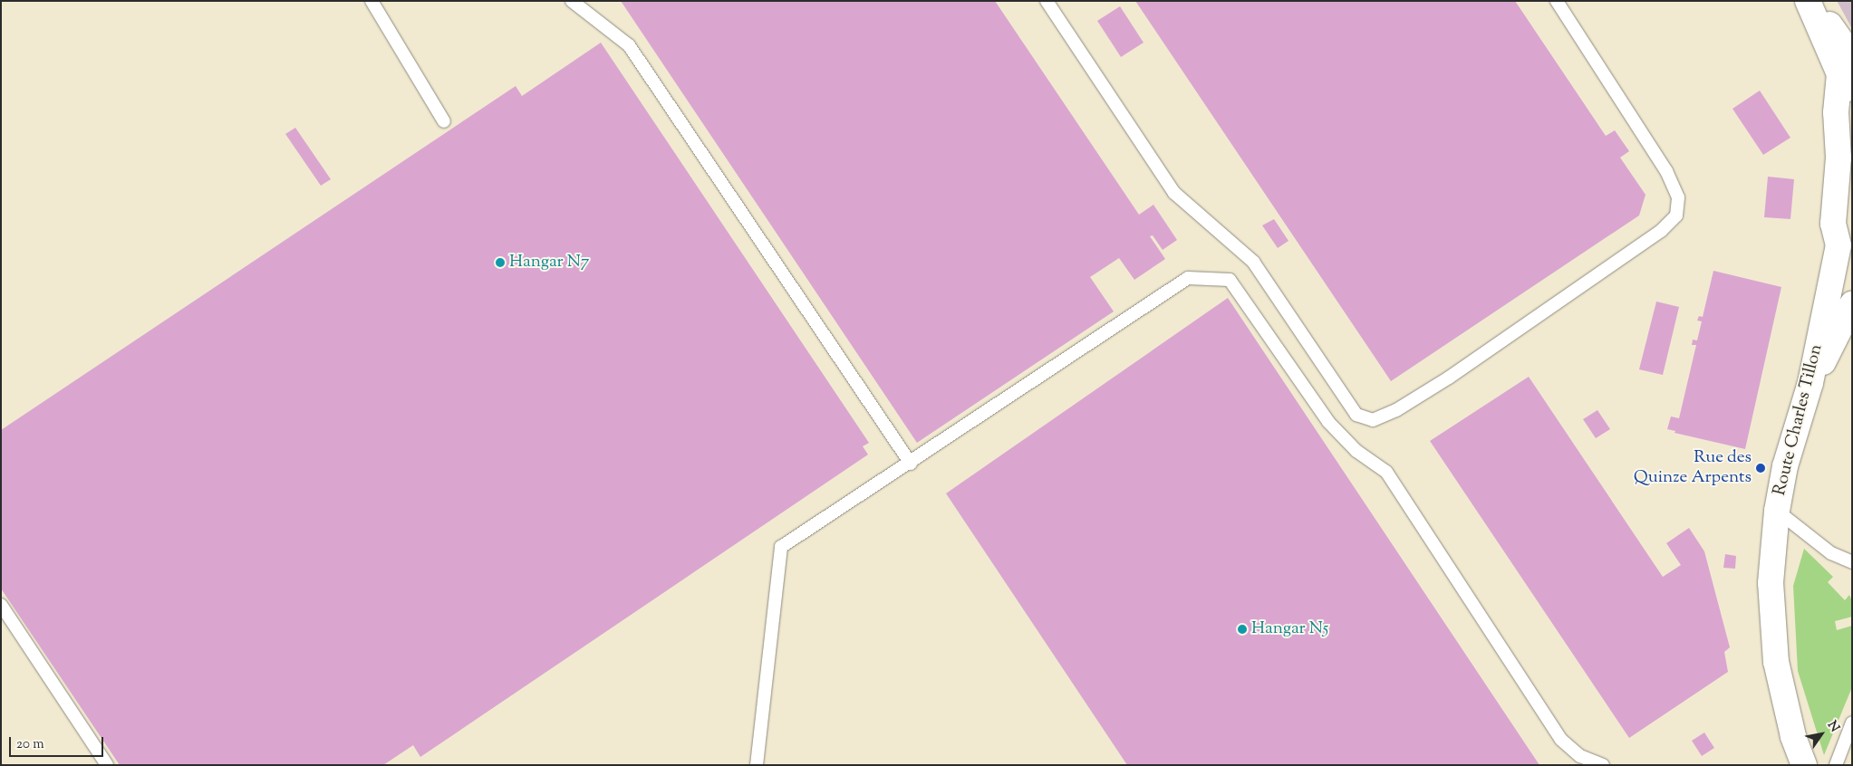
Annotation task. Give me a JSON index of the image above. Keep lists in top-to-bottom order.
{
  "streets": {
    "main road": ["Route Charles Tillon"]
  },
  "places": ["Hangar N7", "Rue des Quinze Arpents", "Hangar N5"],
  "scale_bar": "20 m",
  "north": "top right"
}
